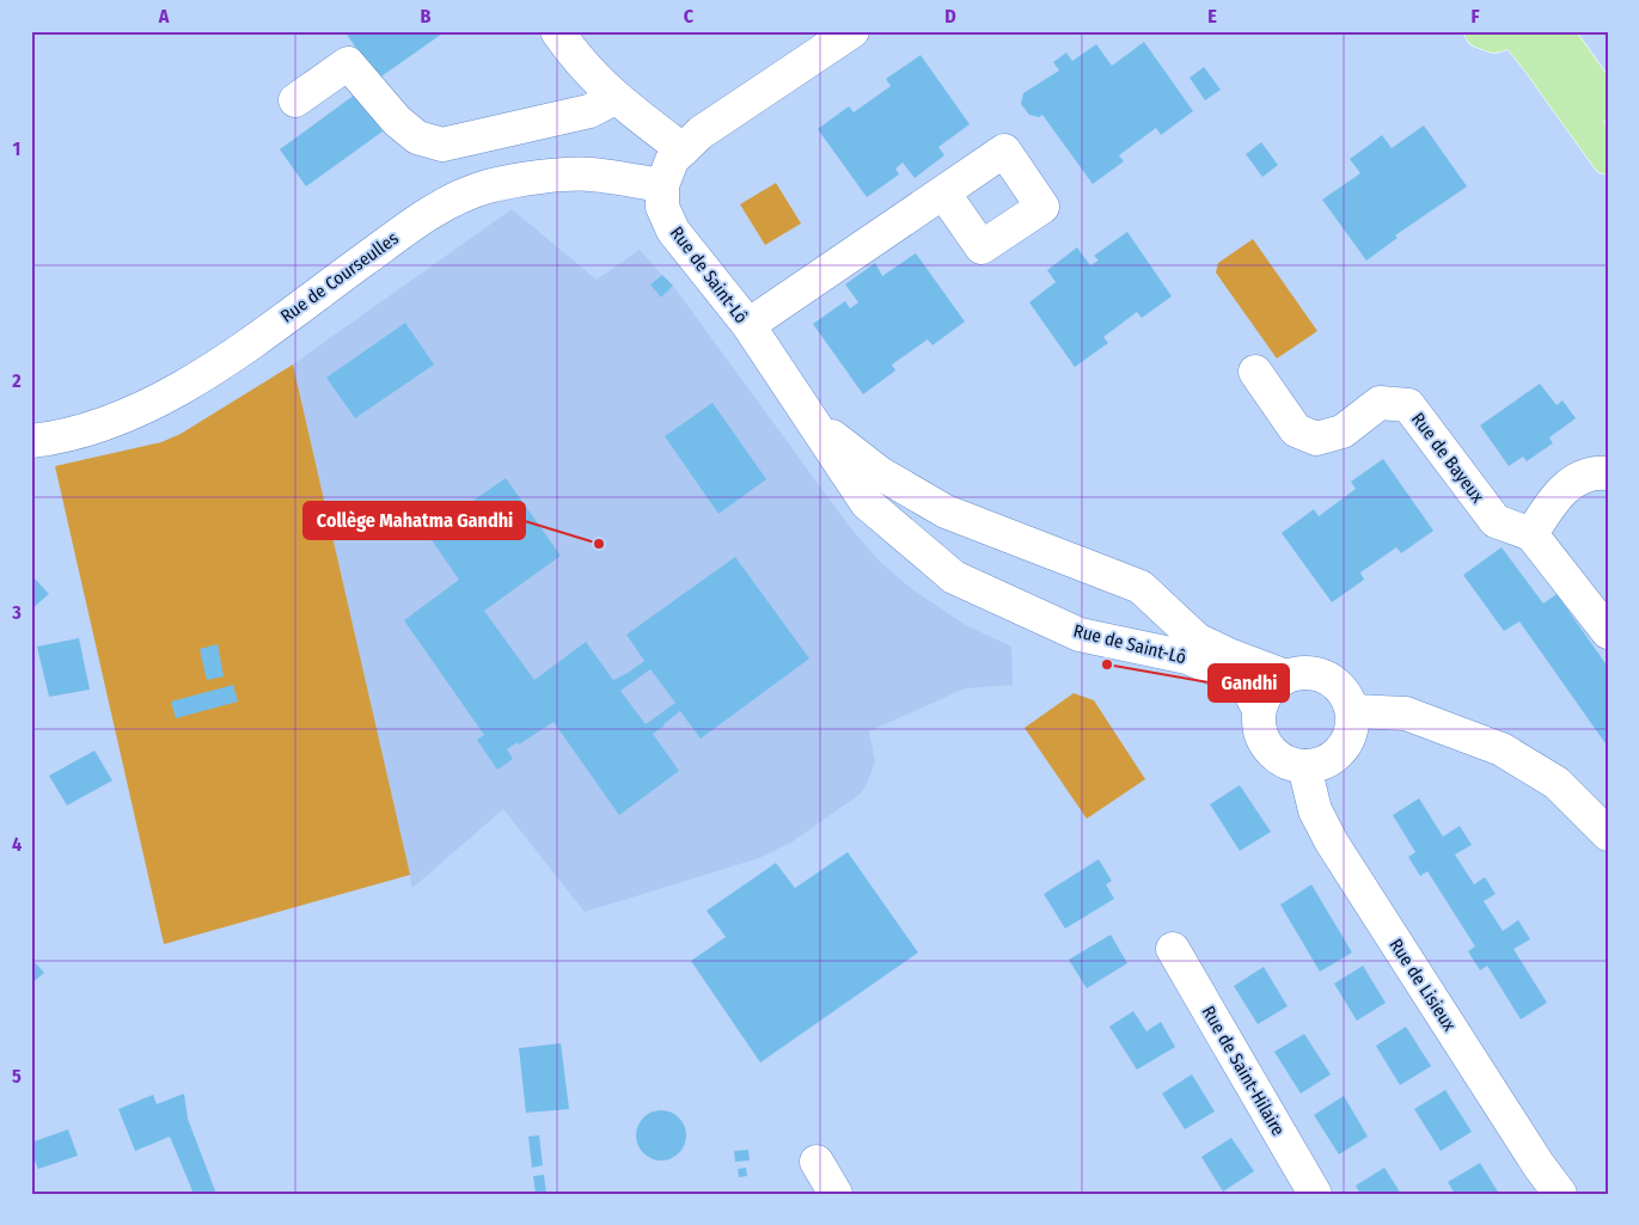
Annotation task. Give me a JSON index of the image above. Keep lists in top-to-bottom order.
{
  "streets": {
    "street": [
      "Rue de Saint-Lô",
      "Rue de Courseulles",
      "Rue de Bayeux",
      "Rue de Lisieux",
      "Rue de Saint-Hilaire"
    ]
  },
  "crossings": [
    ["Rue de Saint-Lô", "Rue de Courseulles"],
    ["Rue de Saint-Lô", "Rue de Lisieux"]
  ],
  "places": ["Collège Mahatma Gandhi", "Gandhi"],
  "grid": {
    "columns": [
      "A",
      "B",
      "C",
      "D",
      "E",
      "F"
    ],
    "rows": [
      "1",
      "2",
      "3",
      "4",
      "5"
    ]
  }
}
